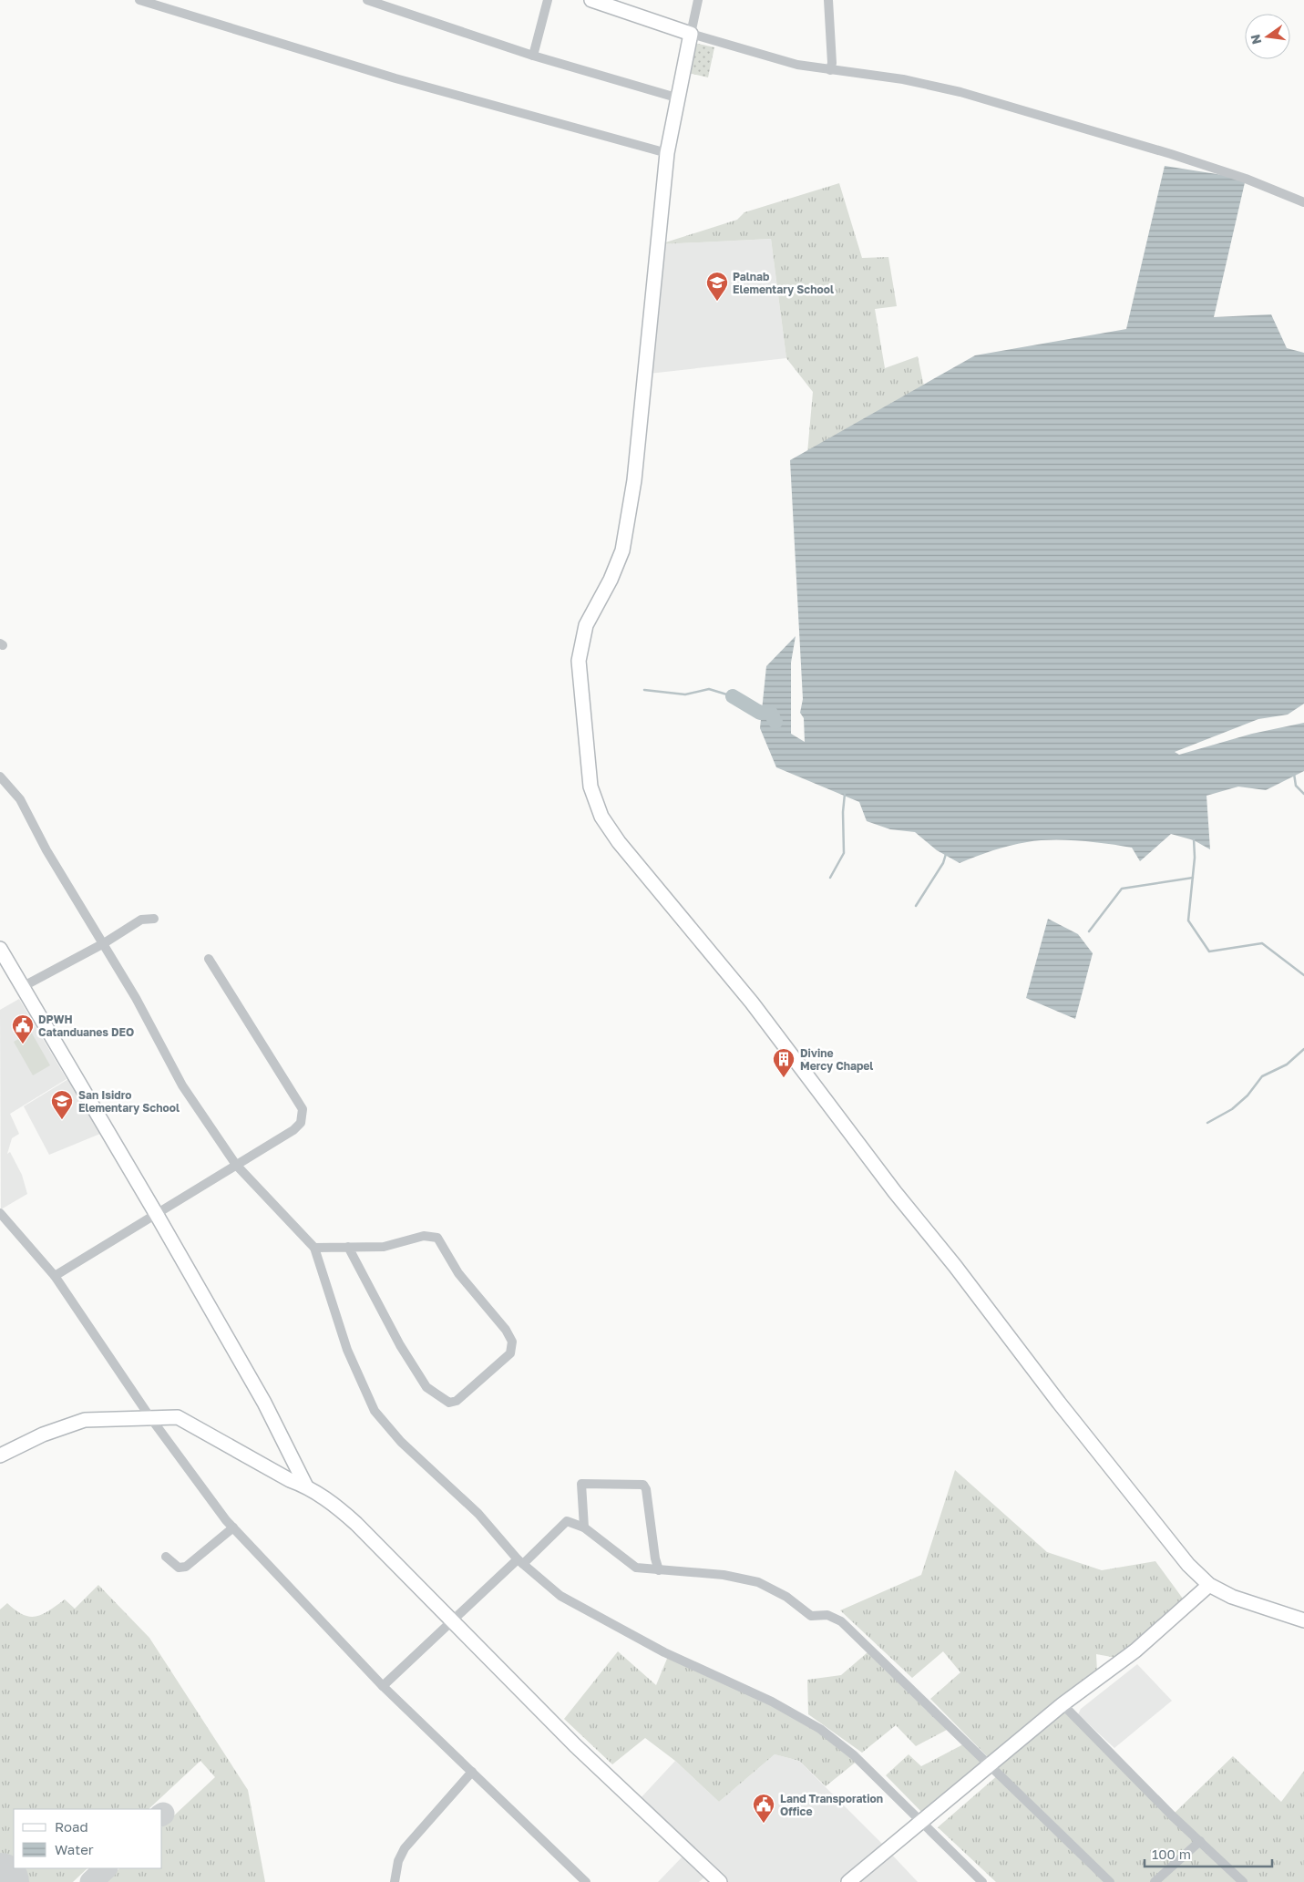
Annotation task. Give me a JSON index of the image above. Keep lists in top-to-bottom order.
{
  "places": {
    "school or university": ["Palnab Elementary School", "San Isidro Elementary School"],
    "public building": ["DPWH Catanduanes DEO", "Land Transporation Office"],
    "building": ["Divine Mercy Chapel"]
  },
  "legend": ["Road", "Water"],
  "scale_bar": "100 m",
  "north": "left"
}
